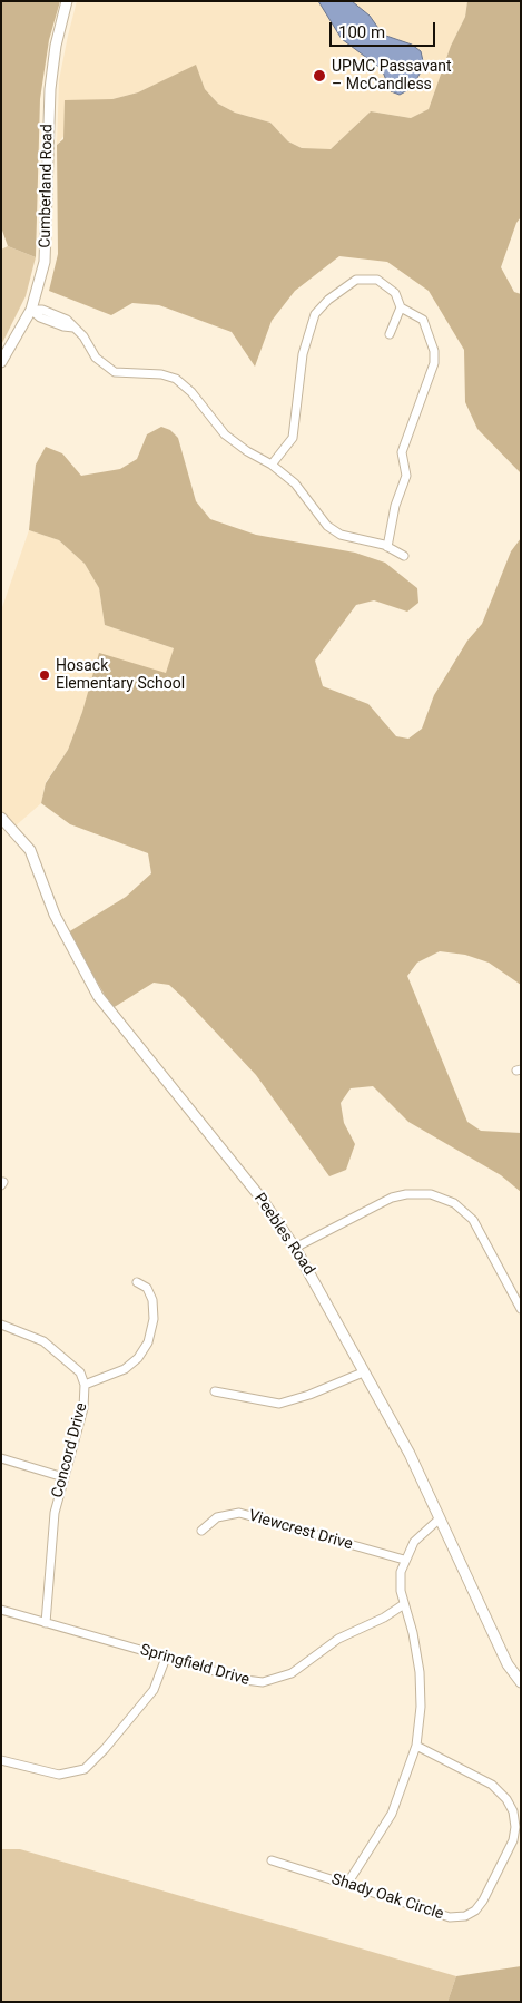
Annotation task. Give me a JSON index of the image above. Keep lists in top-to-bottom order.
{
  "streets": {
    "street": [
      "Cumberland Road",
      "Peebles Road",
      "Concord Drive",
      "Viewcrest Drive",
      "Springfield Drive",
      "Shady Oak Circle"
    ]
  },
  "crossings": [
    ["Concord Drive", "Springfield Drive"]
  ],
  "places": ["UPMC Passavant – McCandless", "Hosack Elementary School"],
  "scale_bar": "100 m"
}
